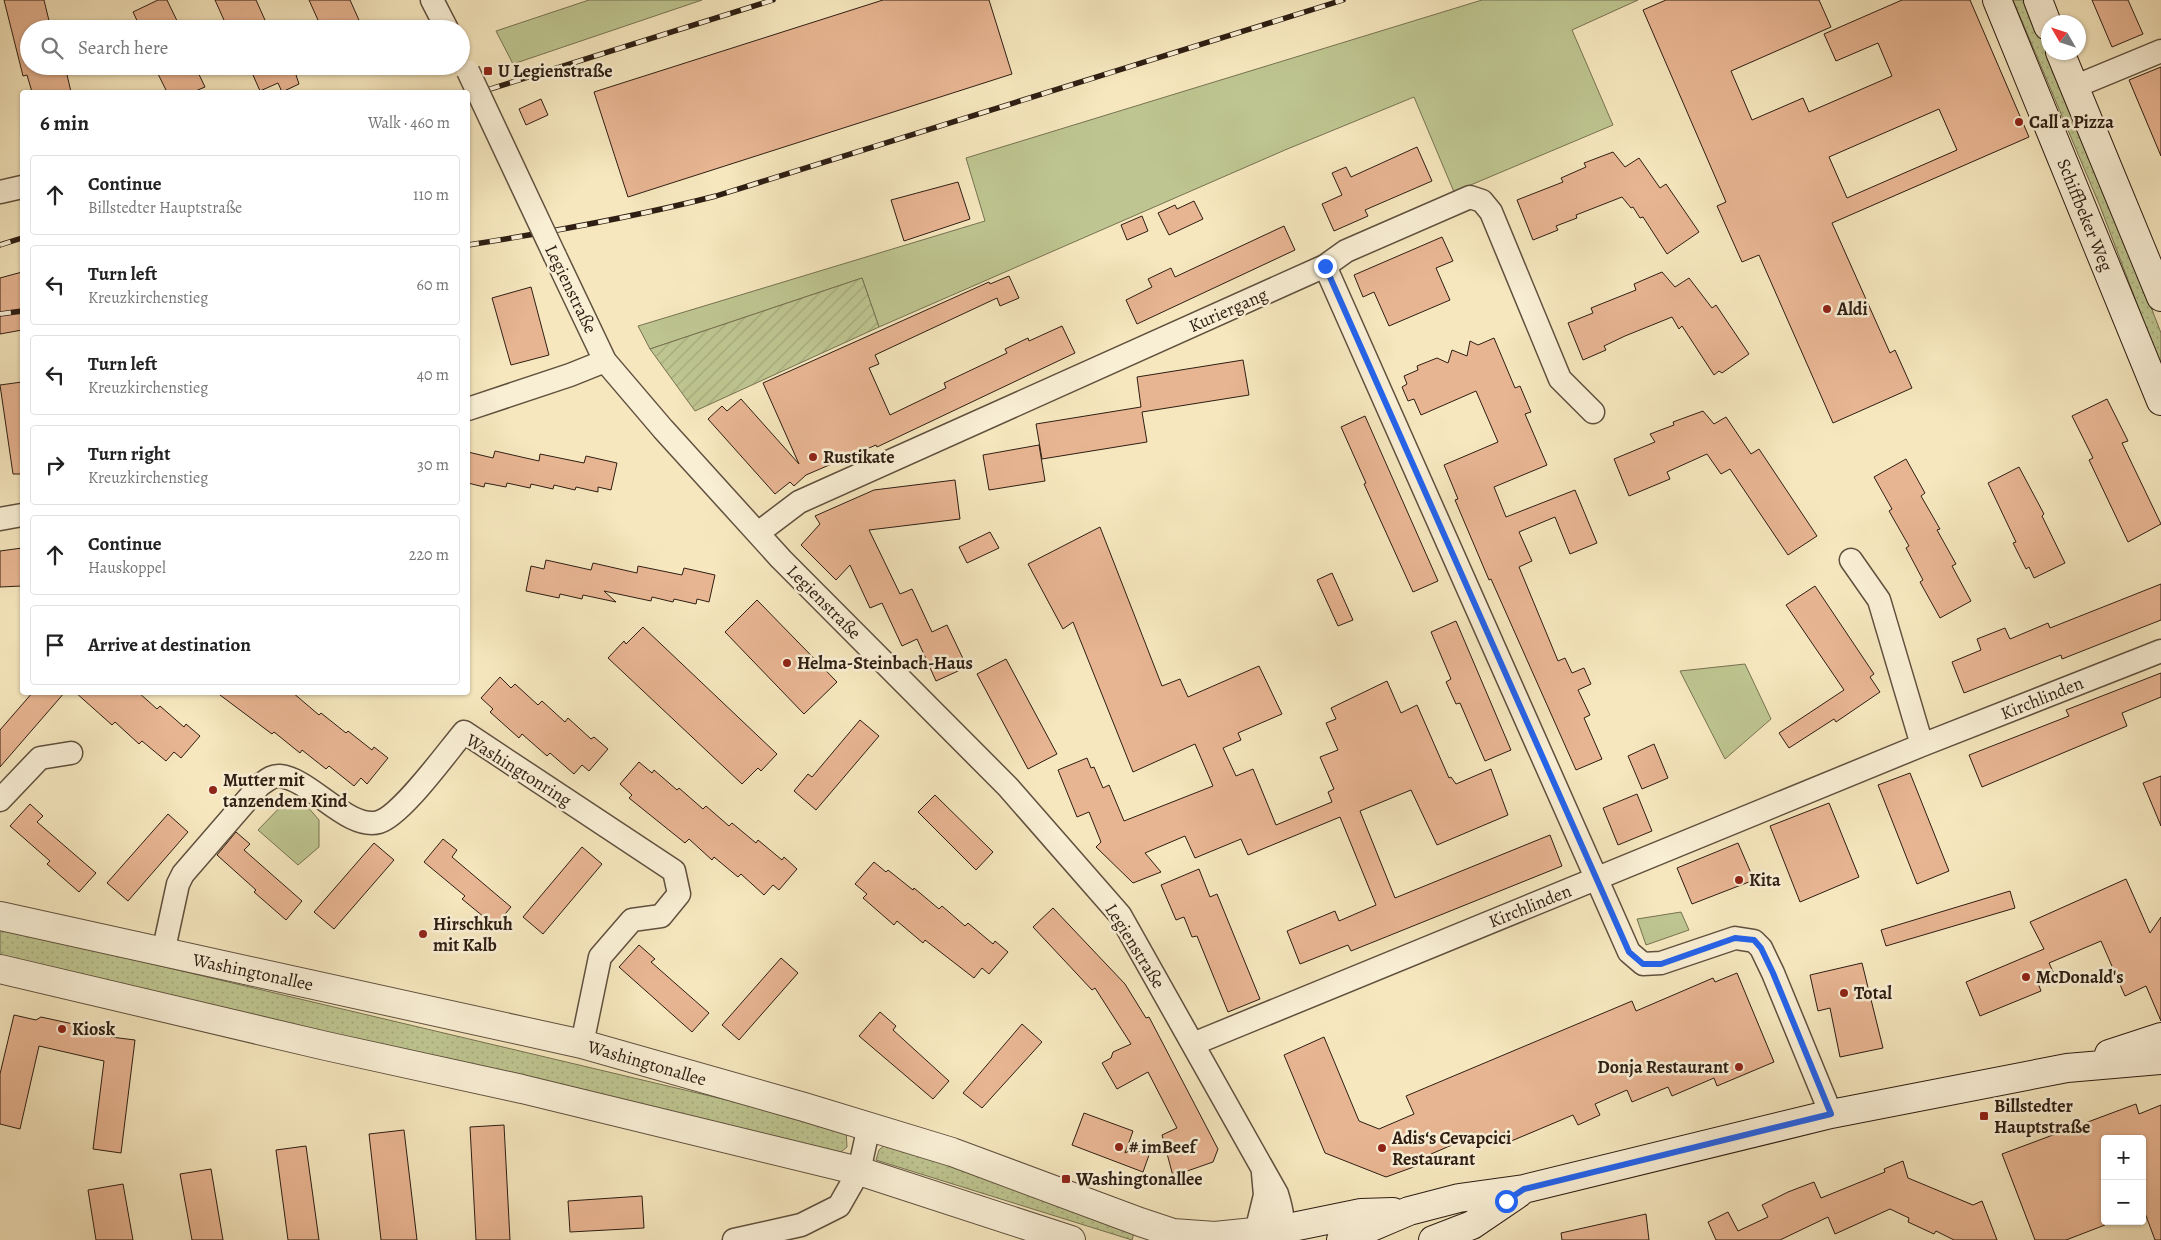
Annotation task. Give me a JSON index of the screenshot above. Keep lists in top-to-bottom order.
{
  "streets": {
    "street": [
      "Schiffbeker Weg",
      "Legienstraße",
      "Kuriergang",
      "Kirchlinden",
      "Washingtonring",
      "Washingtonallee"
    ]
  },
  "crossings": [
    ["Legienstraße", "Kuriergang"],
    ["Legienstraße", "Kirchlinden"],
    ["Legienstraße", "Washingtonallee"],
    ["Washingtonring", "Washingtonallee"]
  ],
  "places": {
    "transit": ["U Legienstraße", "Billstedter Hauptstraße", "Washingtonallee"],
    "other": [
      "Call a Pizza",
      "Aldi",
      "Rustikate",
      "Helma-Steinbach-Haus",
      "Mutter mit tanzendem Kind",
      "Kita",
      "Hirschkuh mit Kalb",
      "McDonald's",
      "Total",
      "Kiosk",
      "Donja Restaurant",
      "# imBeef",
      "Adis‘s Cevapcici Restaurant"
    ]
  },
  "north": "top left",
  "page": {
    "search": "Search here",
    "heading": ["6 min", "Walk · 460 m"],
    "list": [
      ["Continue", "Billstedter Hauptstraße", "110 m"],
      ["Turn left", "Kreuzkirchenstieg", "60 m"],
      ["Turn left", "Kreuzkirchenstieg", "40 m"],
      ["Turn right", "Kreuzkirchenstieg", "30 m"],
      ["Continue", "Hauskoppel", "220 m"],
      "Arrive at destination"
    ],
    "map_buttons": ["+", "−"]
  }
}
